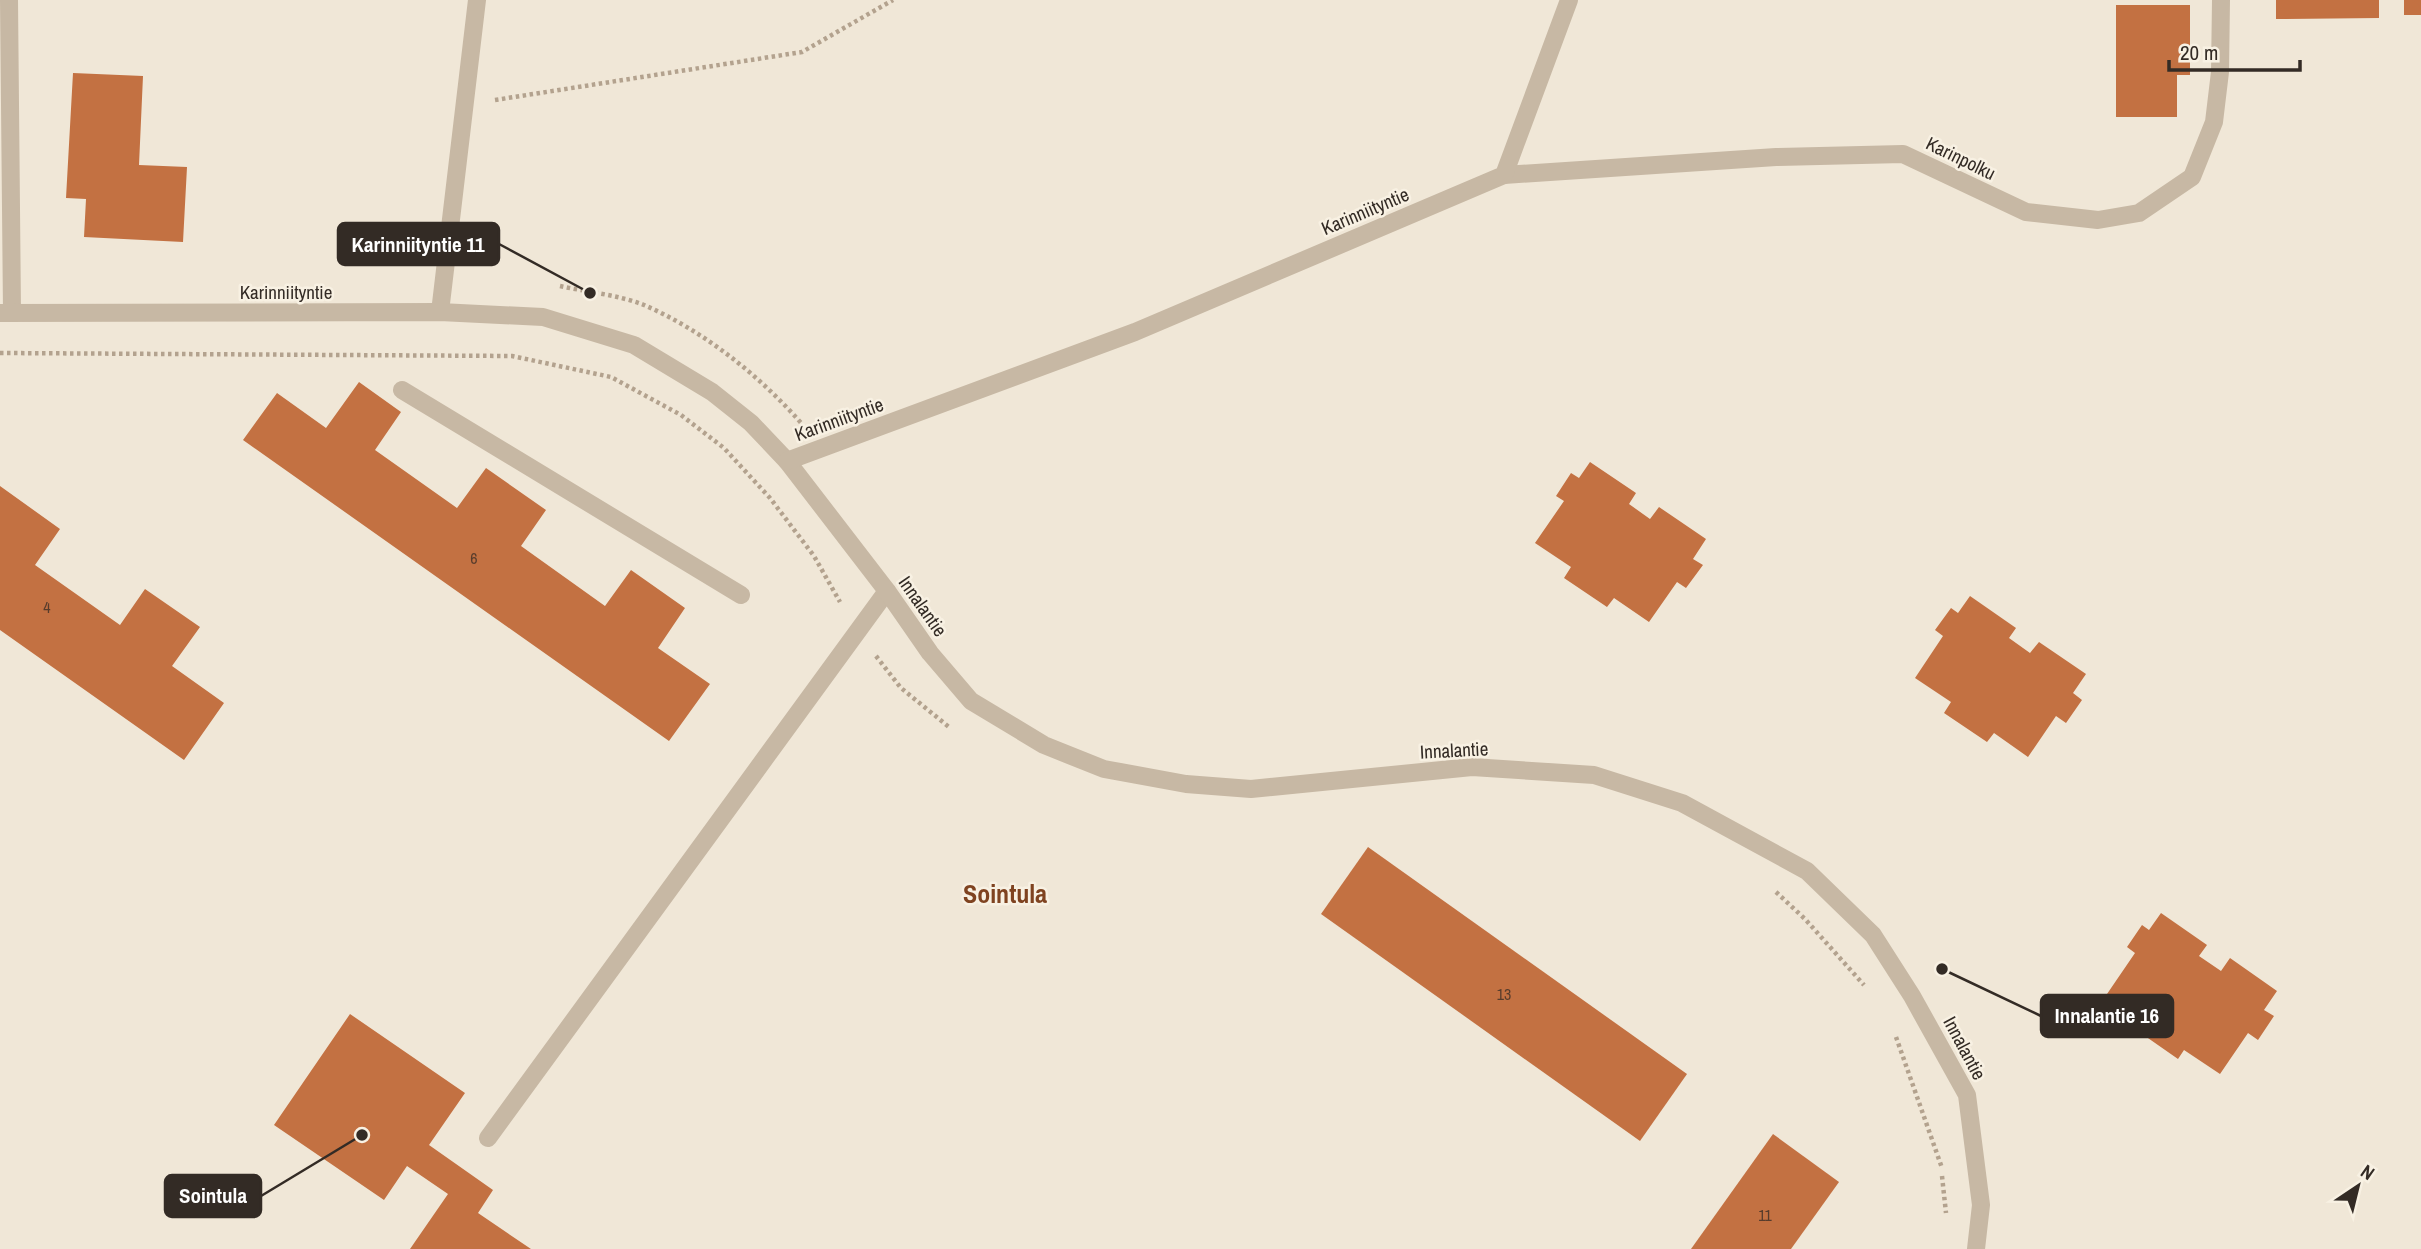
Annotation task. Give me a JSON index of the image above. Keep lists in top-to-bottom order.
{
  "streets": {
    "street": ["Karinpolku", "Karinniityntie", "Innalantie"]
  },
  "crossings": [
    ["Karinpolku", "Karinniityntie"],
    ["Karinniityntie", "Innalantie"]
  ],
  "districts": ["Sointula"],
  "places": ["Karinniityntie 11", "Innalantie 16", "Sointula"],
  "house_numbers": [
    "6",
    "4",
    "13",
    "11"
  ],
  "scale_bar": "20 m",
  "north": "top right"
}
